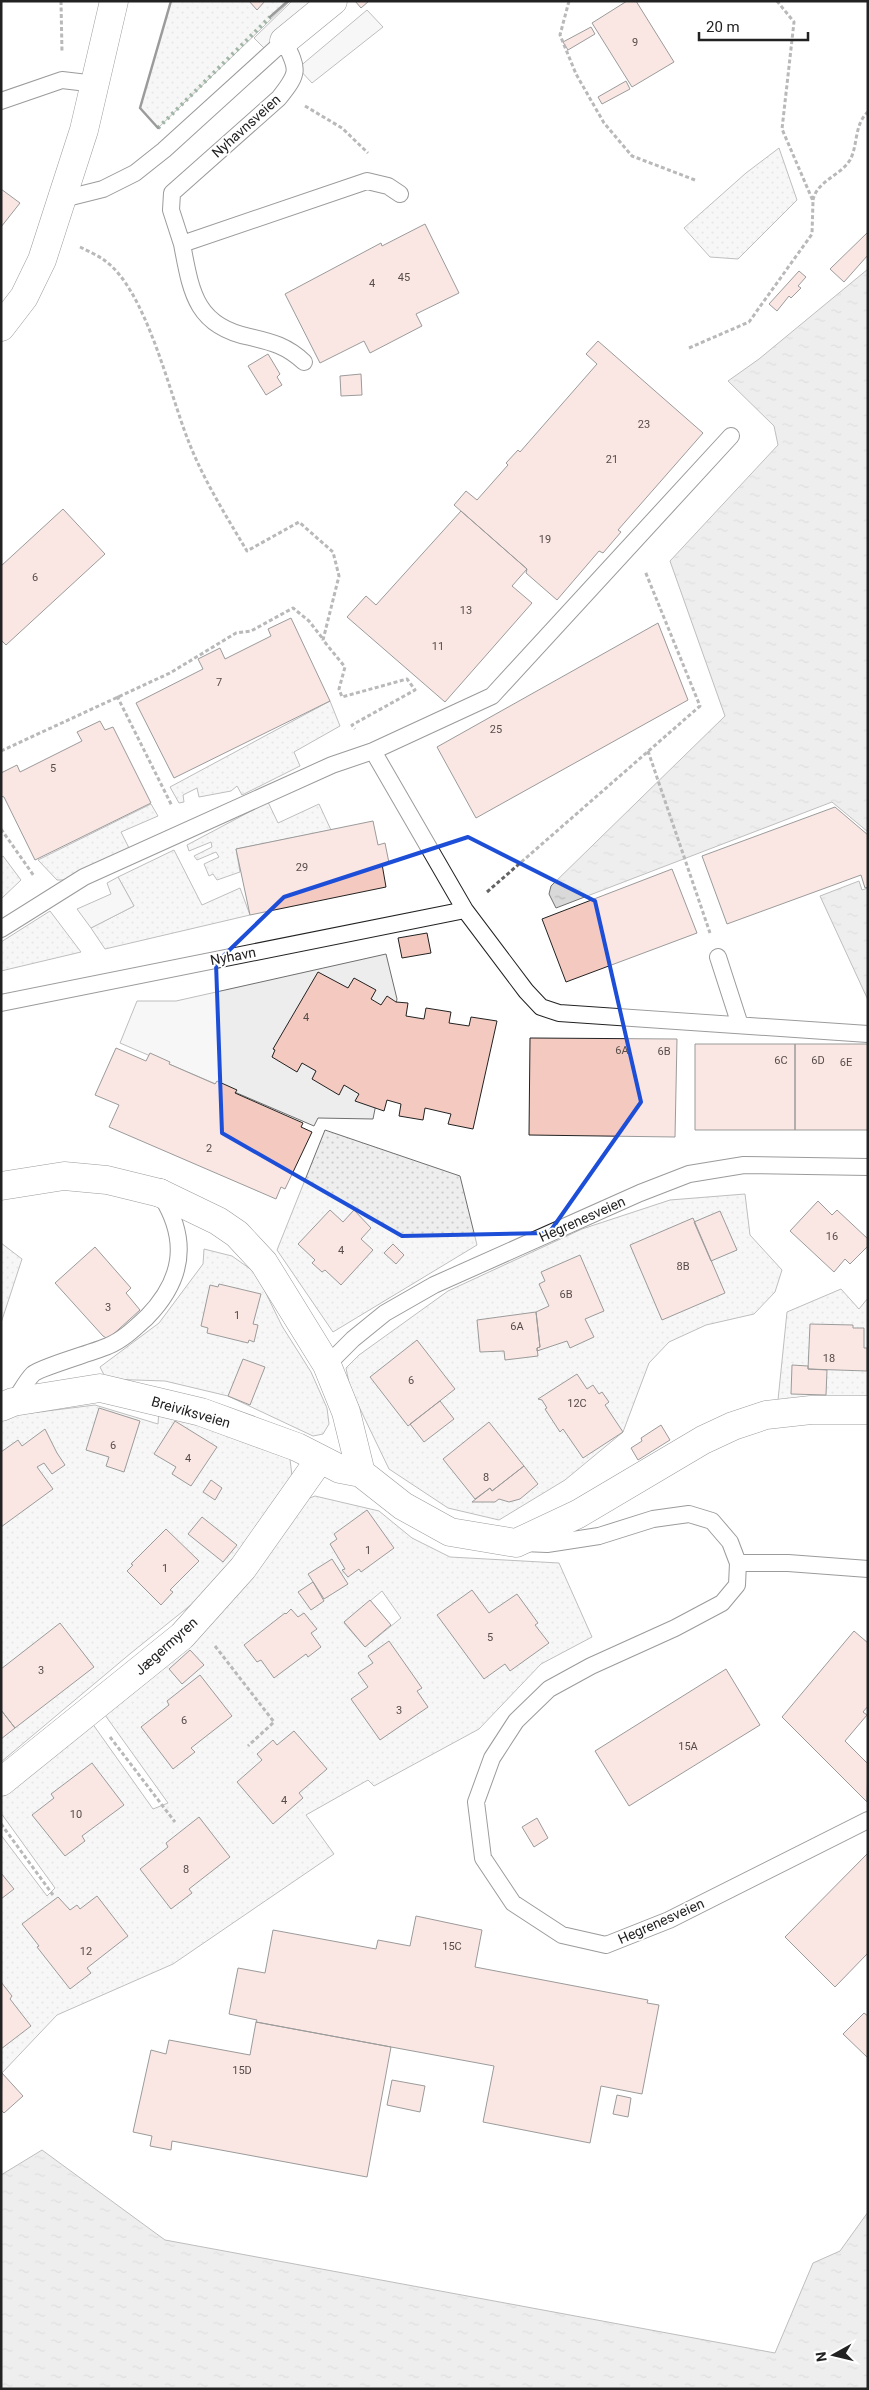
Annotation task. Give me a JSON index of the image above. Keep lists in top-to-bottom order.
{
  "streets": {
    "street": ["Hegrenesveien", "Breiviksveien", "Jægermyren"],
    "lane": ["Nyhavnsveien", "Nyhavn"]
  },
  "crossings": [
    ["Hegrenesveien", "Breiviksveien"],
    ["Breiviksveien", "Jægermyren"]
  ],
  "house_numbers": [
    "9",
    "45",
    "4",
    "23",
    "21",
    "19",
    "6",
    "13",
    "11",
    "7",
    "25",
    "5",
    "29",
    "4",
    "6A",
    "6B",
    "6C",
    "6D",
    "6E",
    "2",
    "16",
    "4",
    "8B",
    "6B",
    "3",
    "1",
    "6A",
    "18",
    "6",
    "12C",
    "6",
    "4",
    "8",
    "1",
    "1",
    "5",
    "3",
    "3",
    "6",
    "15A",
    "4",
    "10",
    "8",
    "15C",
    "12",
    "15D"
  ],
  "scale_bar": "20 m",
  "north": "left"
}
